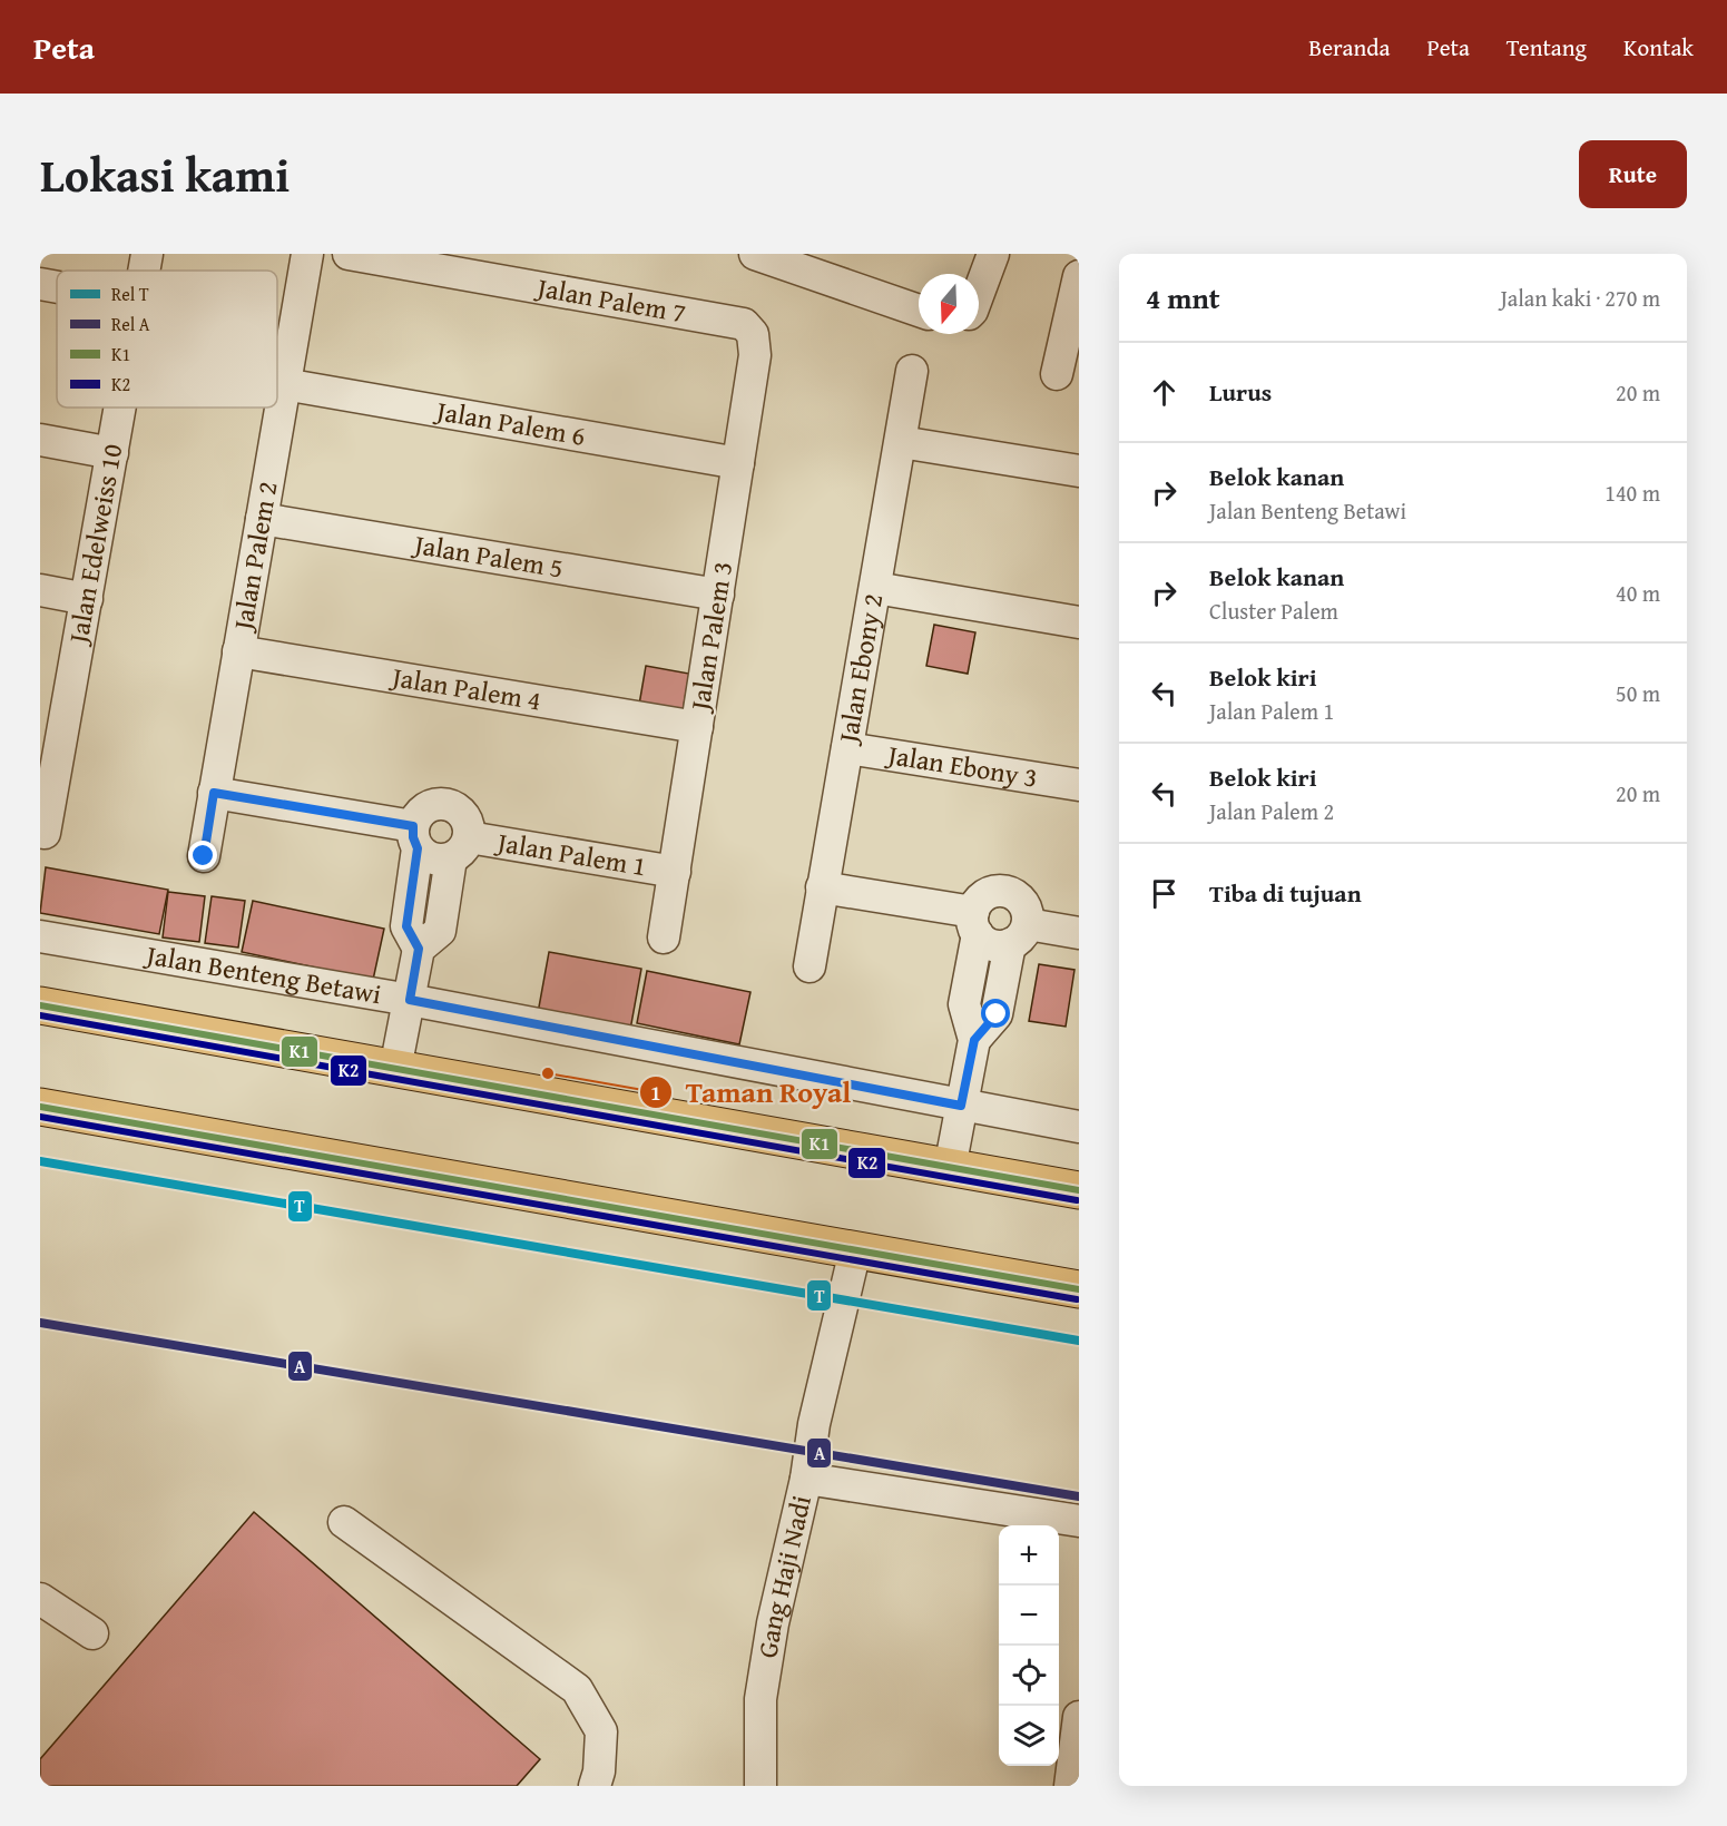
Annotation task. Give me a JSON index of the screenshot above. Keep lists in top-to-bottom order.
{
  "streets": {
    "street": [
      "Jalan Palem 7",
      "Jalan Palem 6",
      "Jalan Edelweiss 10",
      "Jalan Palem 2",
      "Jalan Palem 5",
      "Jalan Palem 3",
      "Jalan Ebony 2",
      "Jalan Palem 4",
      "Jalan Ebony 3",
      "Jalan Palem 1",
      "Jalan Benteng Betawi",
      "Gang Haji Nadi"
    ]
  },
  "crossings": [
    ["Jalan Palem 7", "Jalan Palem 3"],
    ["Jalan Palem 6", "Jalan Palem 2"],
    ["Jalan Palem 6", "Jalan Palem 3"],
    ["Jalan Palem 2", "Jalan Palem 5"],
    ["Jalan Palem 2", "Jalan Palem 4"],
    ["Jalan Palem 5", "Jalan Palem 3"],
    ["Jalan Palem 3", "Jalan Palem 4"],
    ["Jalan Palem 3", "Jalan Palem 1"],
    ["Jalan Ebony 2", "Jalan Ebony 3"]
  ],
  "places": ["Taman Royal"],
  "lines": [
    "transit line K1",
    "transit line K2",
    "rail line T",
    "rail line A"
  ],
  "legend": [
    "Rel T",
    "Rel A",
    "K1",
    "K2"
  ],
  "north": "bottom",
  "page": {
    "header": "Peta",
    "nav": [
      "Beranda",
      "Peta",
      "Tentang",
      "Kontak"
    ],
    "title": "Lokasi kami",
    "buttons": "Rute",
    "heading": ["4 mnt", "Jalan kaki · 270 m"],
    "list": [
      ["Lurus", "20 m"],
      ["Belok kanan", "Jalan Benteng Betawi", "140 m"],
      ["Belok kanan", "Cluster Palem", "40 m"],
      ["Belok kiri", "Jalan Palem 1", "50 m"],
      ["Belok kiri", "Jalan Palem 2", "20 m"],
      "Tiba di tujuan"
    ],
    "map_buttons": ["+", "−"]
  }
}
